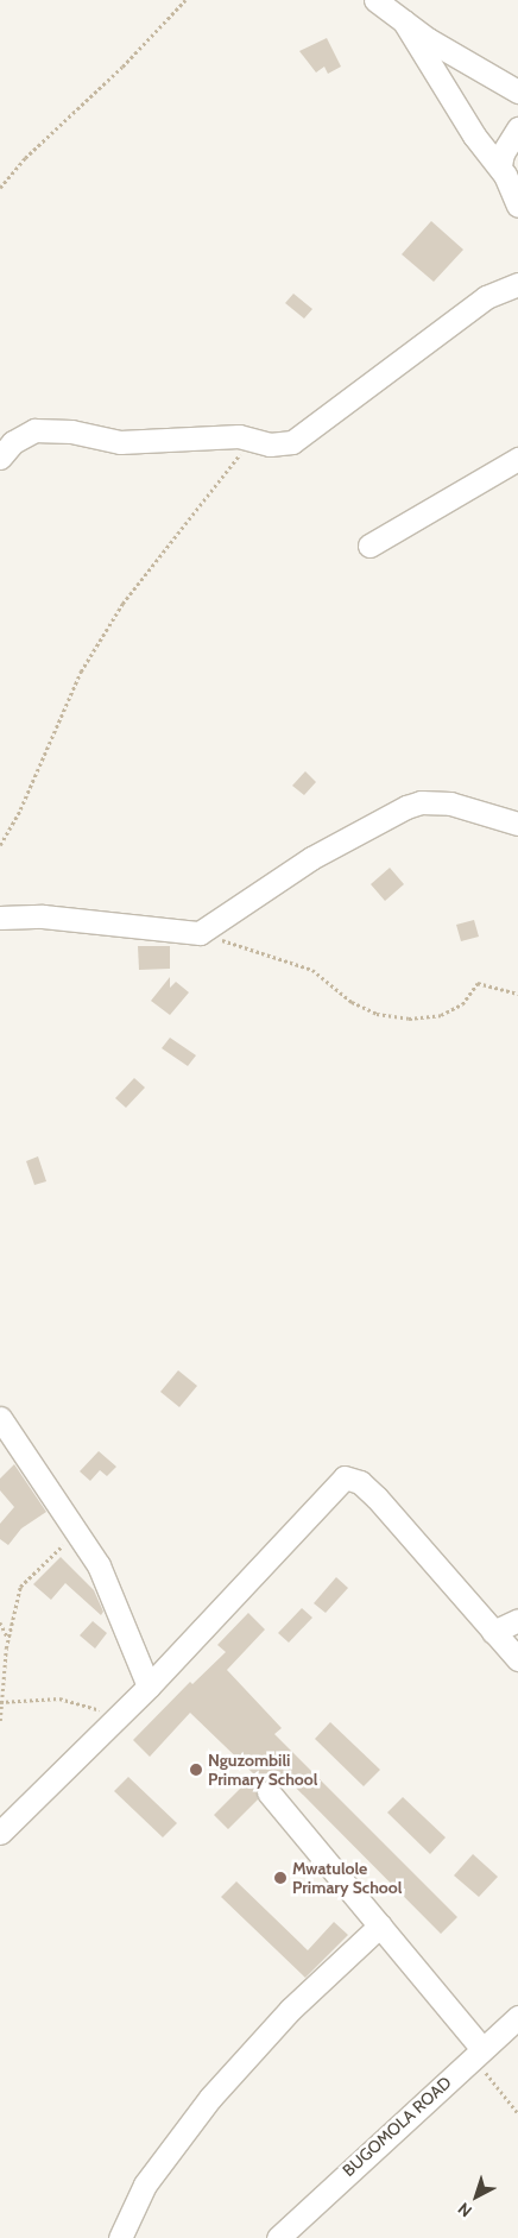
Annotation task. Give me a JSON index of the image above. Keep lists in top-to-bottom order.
{
  "streets": {
    "street": ["BUGOMOLA ROAD"]
  },
  "places": ["Nguzombili Primary School", "Mwatulole Primary School"],
  "north": "bottom left"
}
